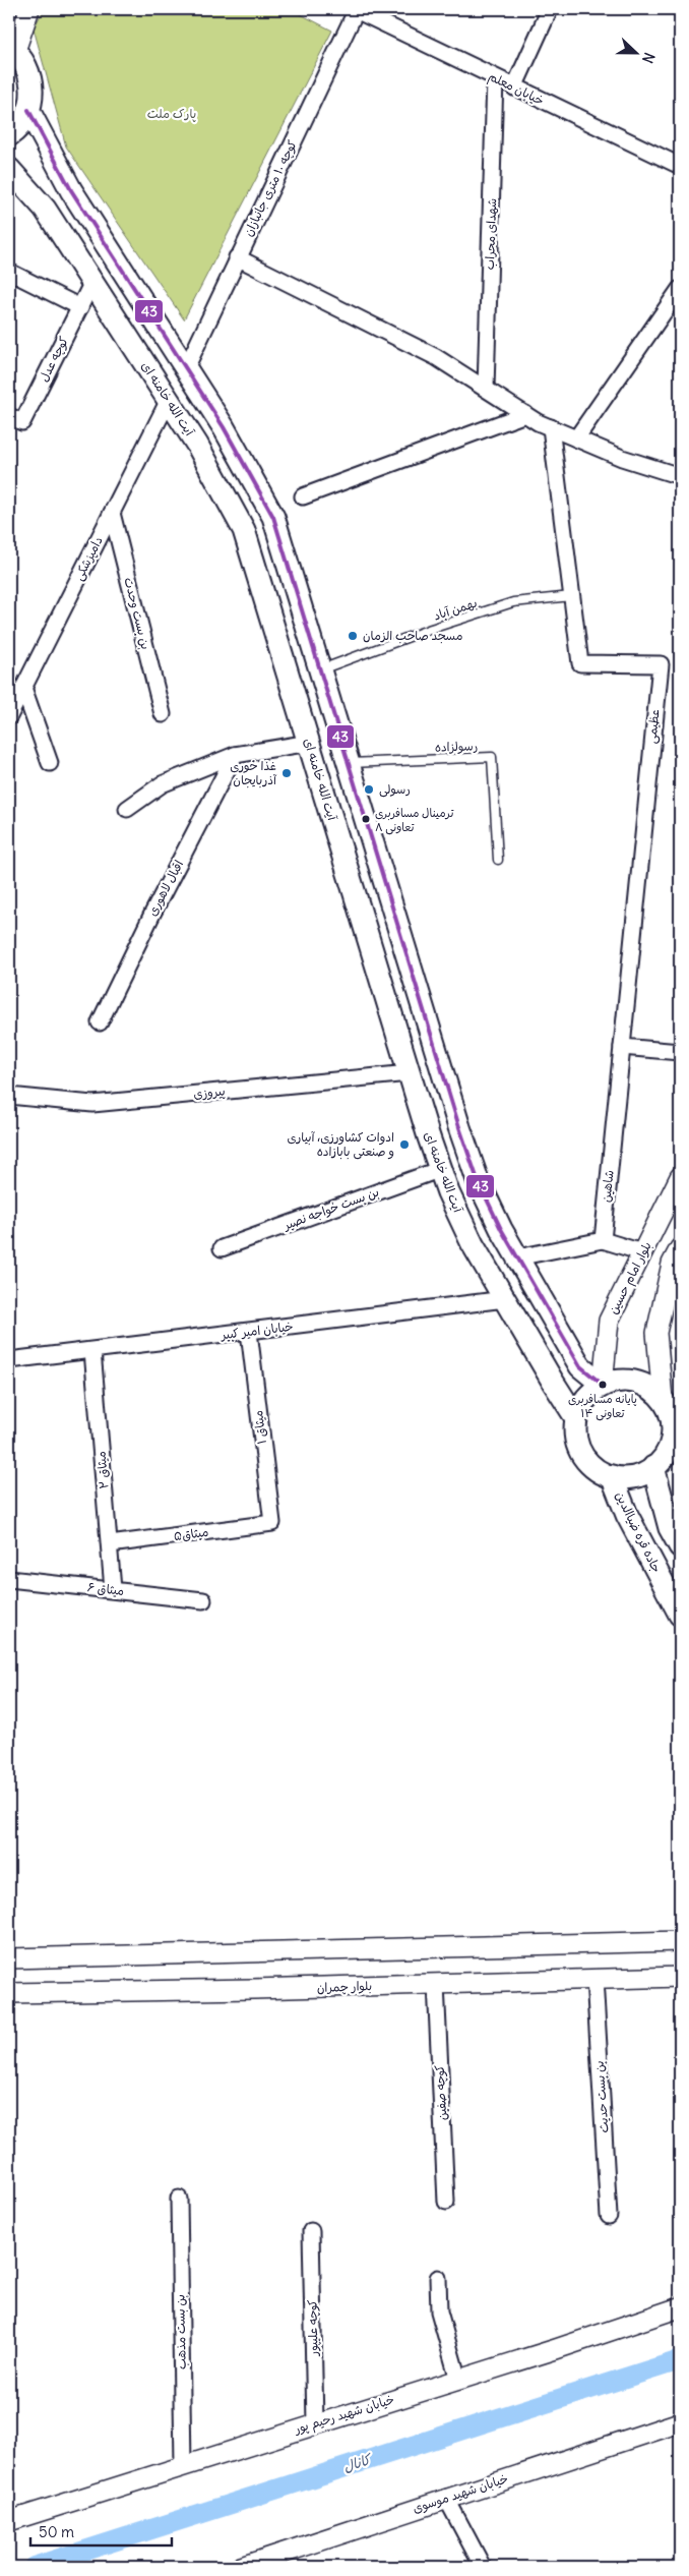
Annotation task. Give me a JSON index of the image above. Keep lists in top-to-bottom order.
{
  "streets": {
    "main road": ["آیت الله خامنه ای", "جاده قره ضیاالدین"],
    "street": [
      "خیابان معلم",
      "کوچه ۱۰ متری جانبازان",
      "شهدای محراب",
      "کوچه عدل",
      "دامپزشکی",
      "بن بست وحدت",
      "عظیمی",
      "اقبال لاهوری",
      "پیروزی",
      "شاهین",
      "بن بست خواجه نصیر",
      "بلوار امام حسین",
      "خیابان امیر کبیر",
      "میثاق ۱",
      "میثاق ۲",
      "میثاق۵",
      "میثاق ۶",
      "بلوار چمران",
      "کوچه صفین",
      "بن بست حدیث",
      "کوچه علیپور",
      "بن بست مذهب",
      "خیابان شهید رحیم پور",
      "خیابان شهید موسوی"
    ],
    "lane": ["بهمن آباد", "رسولزاده"]
  },
  "crossings": [
    ["خیابان معلم", "کوچه ۱۰ متری جانبازان"],
    ["خیابان معلم", "شهدای محراب"],
    ["کوچه عدل", "آیت الله خامنه ای"],
    ["آیت الله خامنه ای", "دامپزشکی"],
    ["آیت الله خامنه ای", "پیروزی"],
    ["آیت الله خامنه ای", "بن بست خواجه نصیر"],
    ["آیت الله خامنه ای", "بلوار امام حسین"],
    ["آیت الله خامنه ای", "خیابان امیر کبیر"],
    ["آیت الله خامنه ای", "جاده قره ضیاالدین"],
    ["دامپزشکی", "بن بست وحدت"],
    ["بهمن آباد", "عظیمی"],
    ["عظیمی", "شاهین"],
    ["بلوار امام حسین", "جاده قره ضیاالدین"],
    ["خیابان امیر کبیر", "میثاق ۱"],
    ["خیابان امیر کبیر", "میثاق ۲"],
    ["میثاق ۱", "میثاق۵"],
    ["میثاق ۲", "میثاق۵"],
    ["میثاق ۲", "میثاق ۶"],
    ["بلوار چمران", "کوچه صفین"],
    ["بلوار چمران", "بن بست حدیث"],
    ["کوچه علیپور", "خیابان شهید رحیم پور"],
    ["بن بست مذهب", "خیابان شهید رحیم پور"]
  ],
  "water": ["کانال"],
  "parks": ["پارک ملت"],
  "places": [
    "مسجد صاحب الزمان",
    "غذا خوری آذربایجان",
    "رسولی",
    "ترمینال مسافربری تعاونی ۸",
    "ادوات کشاورزی، آبیاری و صنعتی بابازاده",
    "پایانه مسافربری تعاونی ۱۴"
  ],
  "lines": ["transit line 43"],
  "scale_bar": "50 m",
  "north": "right"
}
